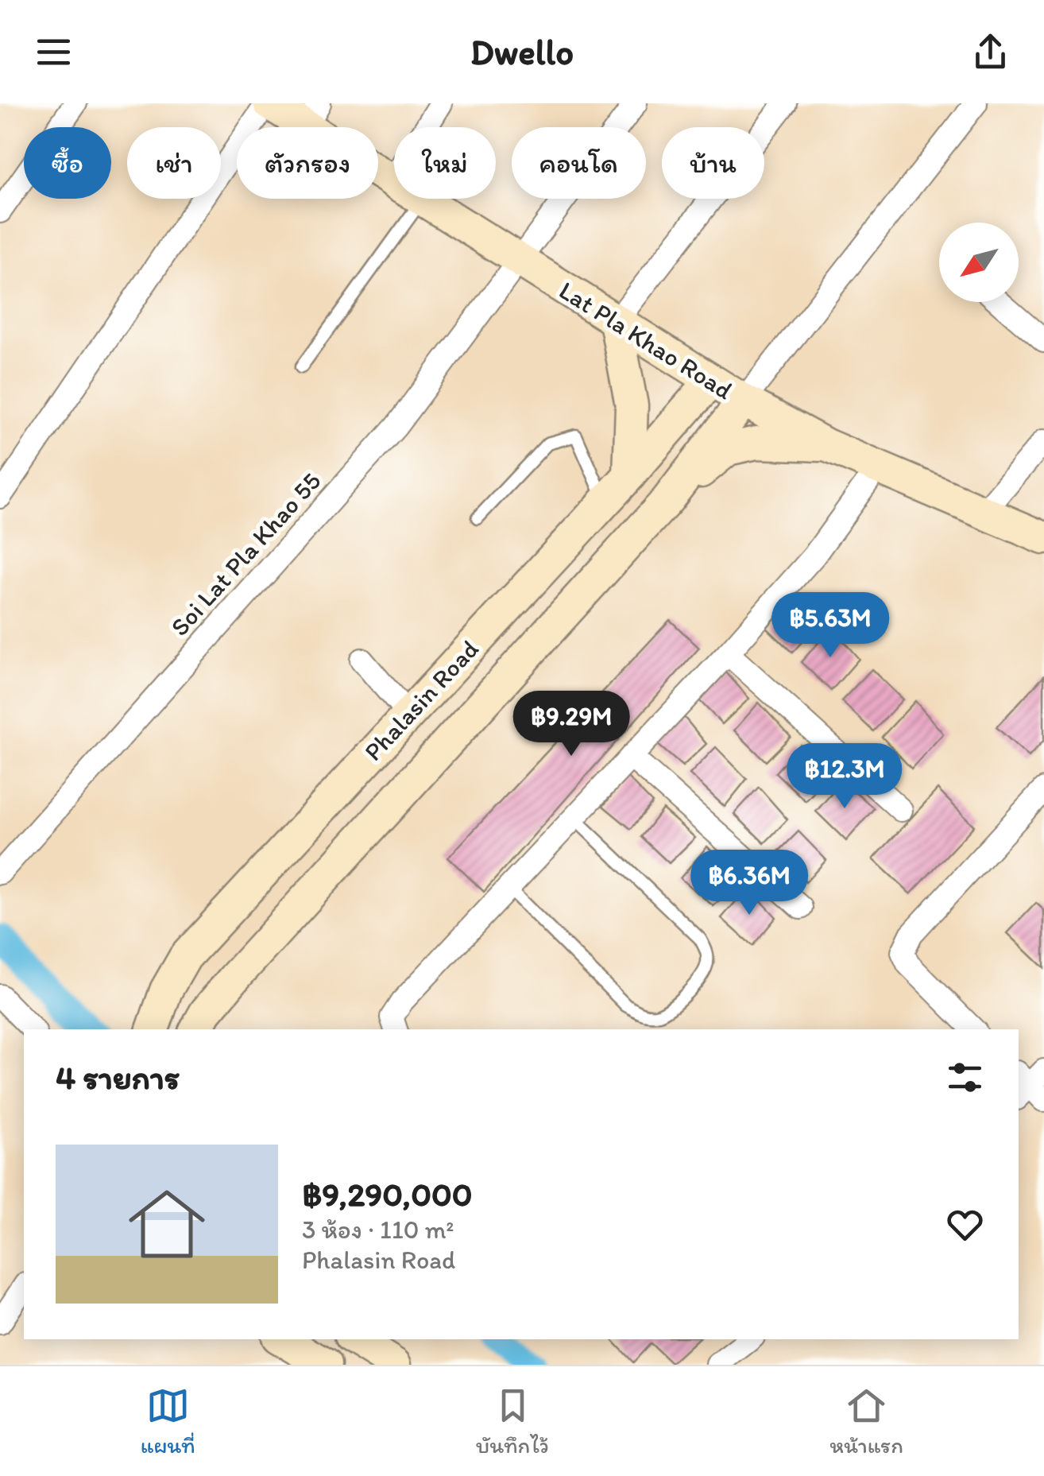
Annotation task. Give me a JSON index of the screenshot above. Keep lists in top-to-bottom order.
{
  "streets": {
    "main road": ["Lat Pla Khao Road", "Phalasin Road"],
    "street": ["Soi Lat Pla Khao 55"]
  },
  "crossings": [
    ["Lat Pla Khao Road", "Soi Lat Pla Khao 55"],
    ["Lat Pla Khao Road", "Phalasin Road"]
  ],
  "north": "bottom left",
  "page": {
    "header": "Dwello",
    "chip": [
      "ซื้อ",
      "เช่า",
      "ตัวกรอง",
      "ใหม่",
      "คอนโด",
      "บ้าน"
    ],
    "price": [
      "฿5.63M",
      "฿9.29M",
      "฿12.3M",
      "฿6.36M"
    ],
    "heading": "4 รายการ",
    "list": [
      {
        "name": "฿9,290,000",
        "note": "3 ห้อง · 110 m² · Phalasin Road"
      }
    ],
    "tabs": ["แผนที่", "บันทึกไว้", "หน้าแรก"]
  }
}
